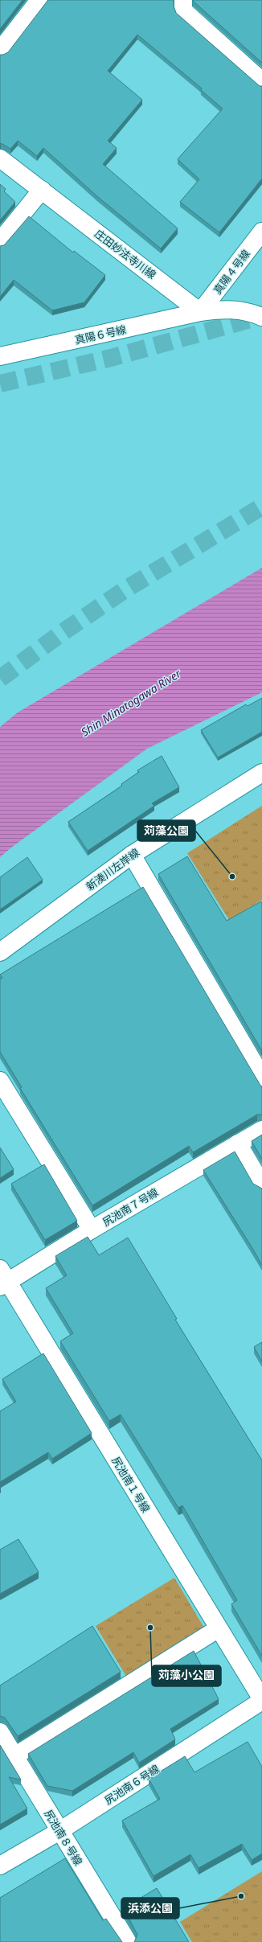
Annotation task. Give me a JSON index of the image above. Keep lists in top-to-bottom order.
{
  "streets": {
    "street": [
      "庄田妙法寺川線",
      "真陽４号線",
      "真陽６号線",
      "新湊川左岸線",
      "尻池南７号線",
      "尻池南１号線",
      "尻池南６号線",
      "尻池南８号線"
    ]
  },
  "crossings": [
    ["庄田妙法寺川線", "真陽４号線"],
    ["庄田妙法寺川線", "真陽６号線"],
    ["真陽４号線", "真陽６号線"],
    ["尻池南７号線", "尻池南１号線"],
    ["尻池南１号線", "尻池南６号線"],
    ["尻池南６号線", "尻池南８号線"]
  ],
  "water": ["Shin Minatogawa River"],
  "places": ["苅藻公園", "苅藻小公園", "浜添公園"]
}
